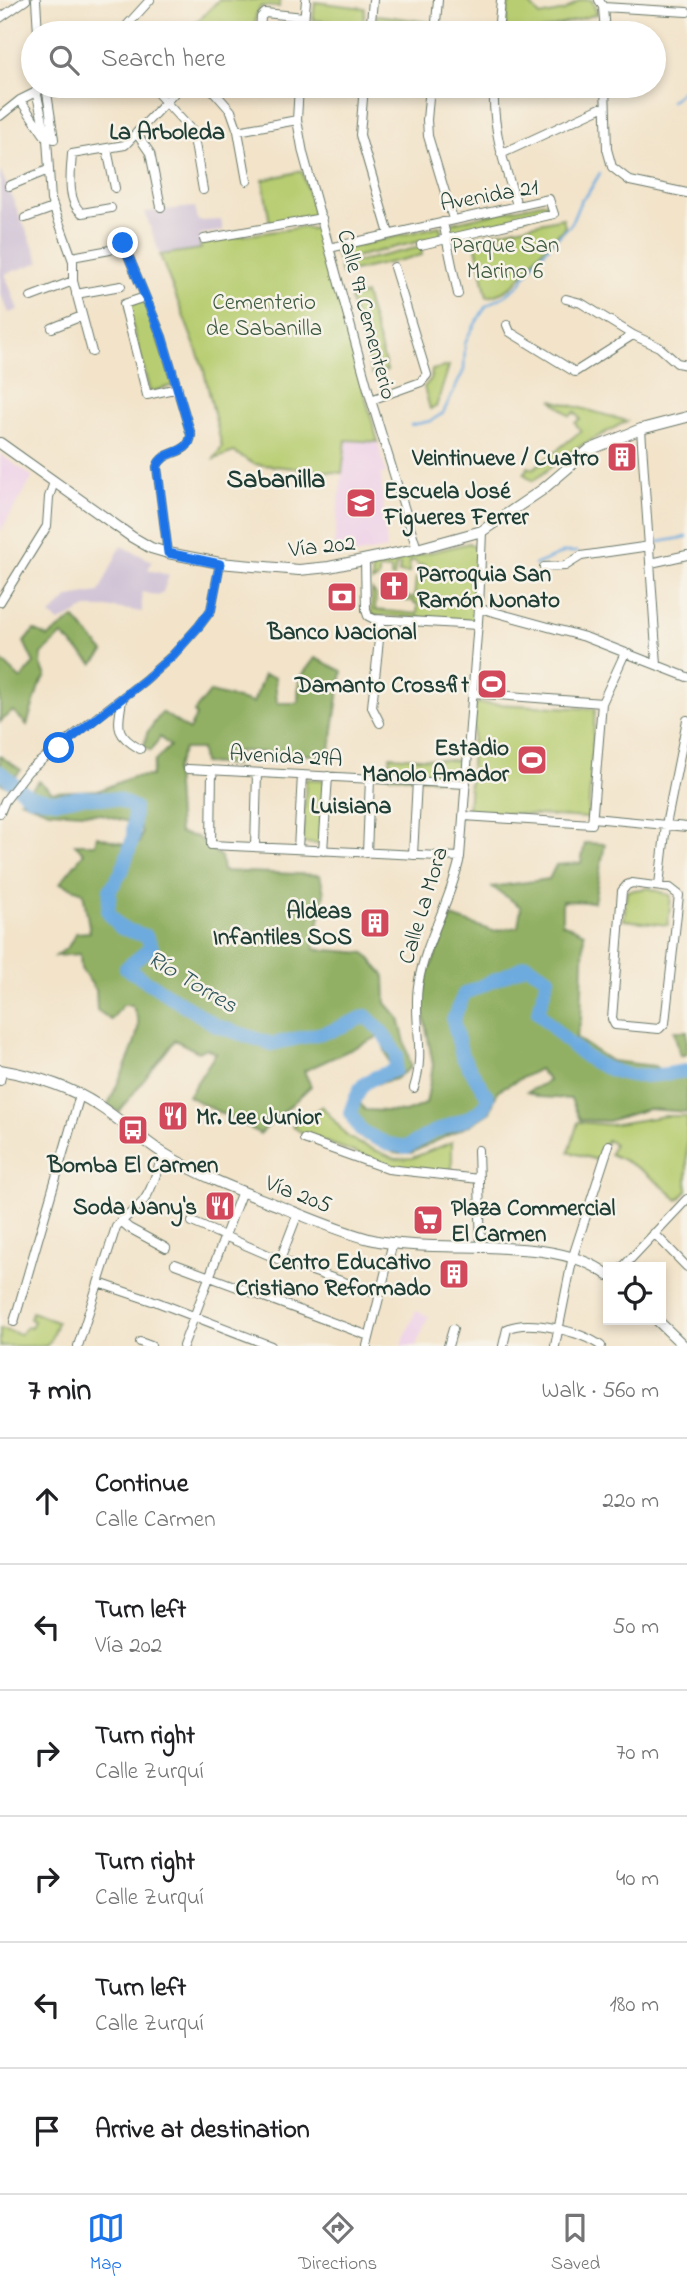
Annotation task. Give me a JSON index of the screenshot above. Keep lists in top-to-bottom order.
{
  "streets": {
    "main road": ["Vía 202", "Vía 205"],
    "street": [
      "Avenida 21",
      "Calle 97 Cementerio",
      "Avenida 29A",
      "Calle La Mora"
    ]
  },
  "crossings": [
    ["Avenida 21", "Calle 97 Cementerio"],
    ["Calle 97 Cementerio", "Vía 202"],
    ["Vía 202", "Calle La Mora"],
    ["Avenida 29A", "Calle La Mora"]
  ],
  "districts": ["La Arboleda", "Sabanilla", "Luisiana"],
  "water": ["Río Torres"],
  "parks": ["Parque San Marino 6", "Cementerio de Sabanilla"],
  "places": {
    "building": ["Veintinueve / Cuatro", "Aldeas Infantiles SOS", "Centro Educativo Cristiano Reformado"],
    "school or university": ["Escuela José Figueres Ferrer"],
    "church": ["Parroquia San Ramón Nonato"],
    "bank": ["Banco Nacional"],
    "sports": ["Damanto Crossfit", "Estadio Manolo Amador"],
    "restaurant": ["Mr. Lee Junior", "Soda Nany's"],
    "bus stop": ["Bomba El Carmen"],
    "supermarket": ["Plaza Commercial El Carmen"]
  },
  "page": {
    "search": "Search here",
    "heading": ["7 min", "Walk · 560 m"],
    "list": [
      ["Continue", "Calle Carmen", "220 m"],
      ["Turn left", "Vía 202", "50 m"],
      ["Turn right", "Calle Zurquí", "70 m"],
      ["Turn right", "Calle Zurquí", "40 m"],
      ["Turn left", "Calle Zurquí", "180 m"],
      "Arrive at destination"
    ],
    "nav": ["Map", "Directions", "Saved"]
  }
}
